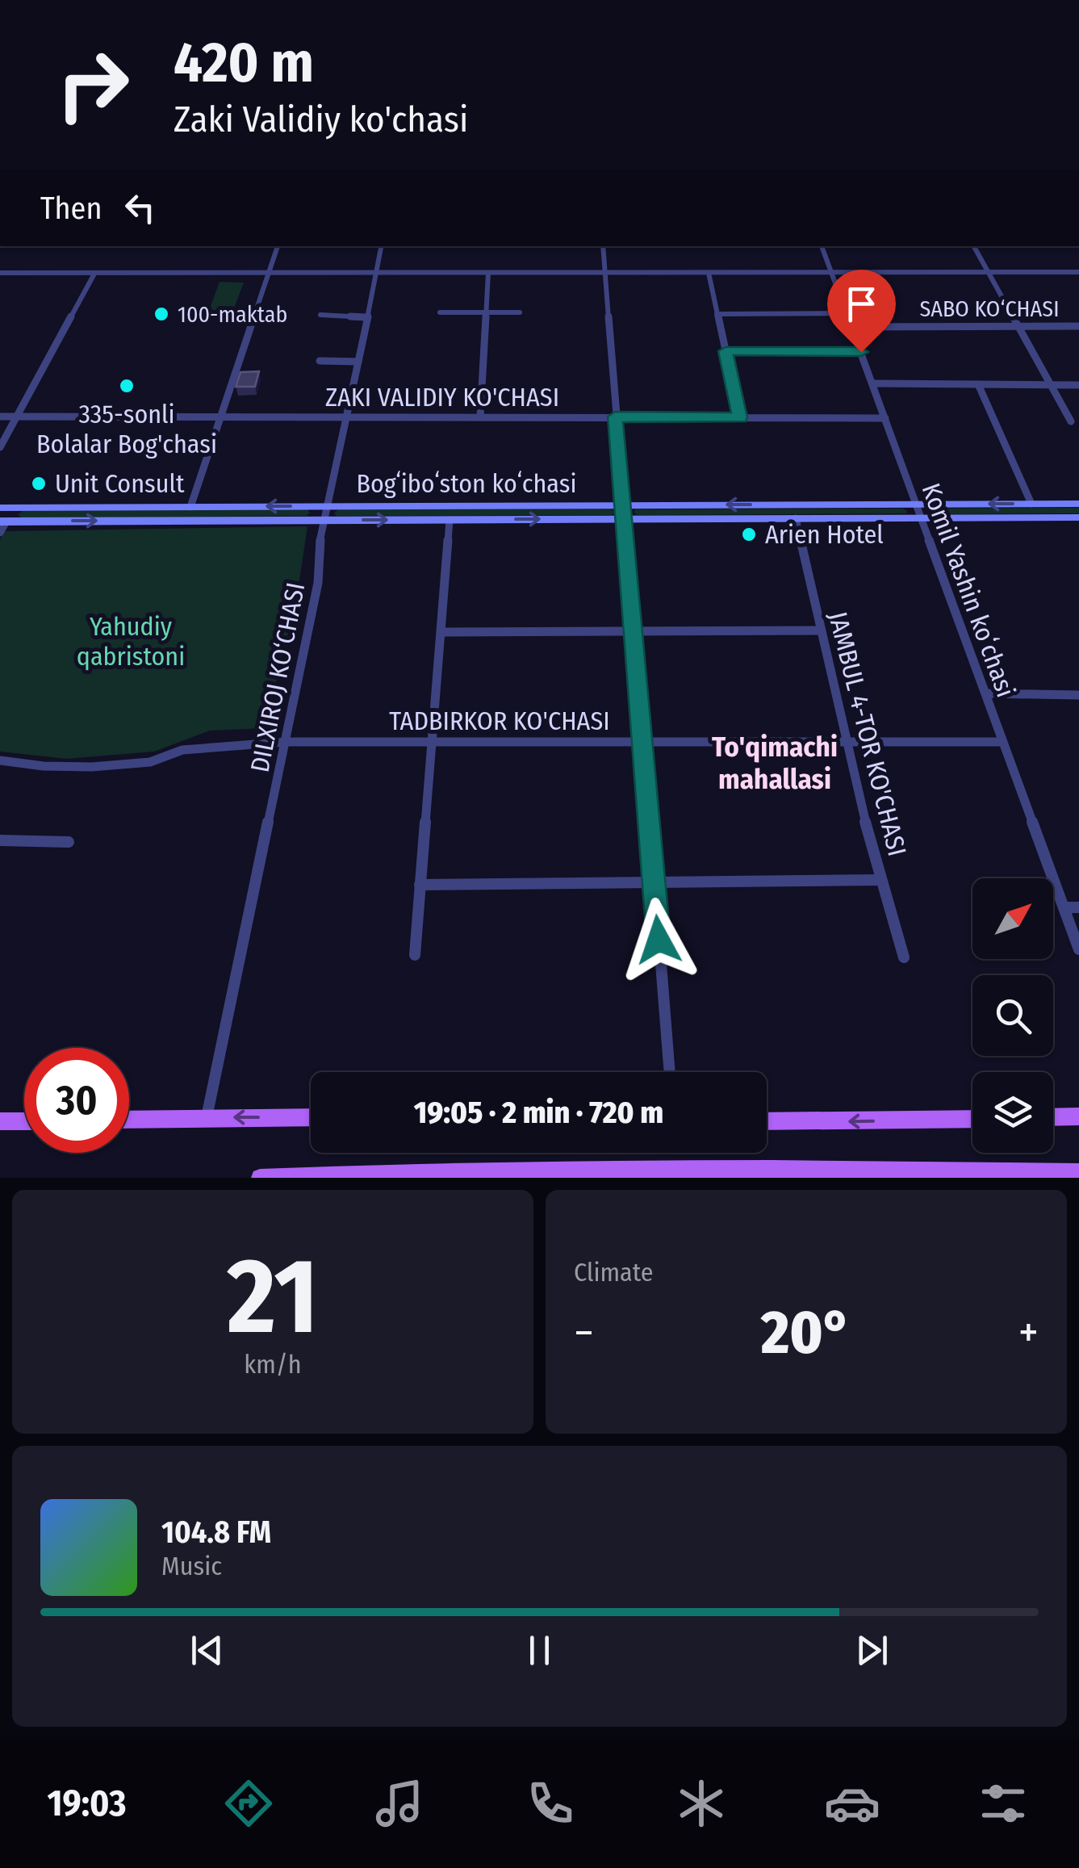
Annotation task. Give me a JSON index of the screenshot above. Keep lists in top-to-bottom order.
{
  "streets": {
    "street": [
      "SABO KO‘CHASI",
      "ZAKI VALIDIY KO'CHASI",
      "Bogʻiboʻston koʻchasi",
      "Komil Yashin koʻchasi",
      "DILXIROJ KO‘CHASI",
      "TADBIRKOR KO'CHASI",
      "JAMBUL 4-TOR KO'CHASI"
    ]
  },
  "crossings": [
    ["SABO KO‘CHASI", "Komil Yashin koʻchasi"],
    ["ZAKI VALIDIY KO'CHASI", "Komil Yashin koʻchasi"],
    ["ZAKI VALIDIY KO'CHASI", "DILXIROJ KO‘CHASI"],
    ["Bogʻiboʻston koʻchasi", "Komil Yashin koʻchasi"],
    ["Bogʻiboʻston koʻchasi", "DILXIROJ KO‘CHASI"],
    ["Bogʻiboʻston koʻchasi", "JAMBUL 4-TOR KO'CHASI"],
    ["Komil Yashin koʻchasi", "TADBIRKOR KO'CHASI"],
    ["DILXIROJ KO‘CHASI", "TADBIRKOR KO'CHASI"],
    ["TADBIRKOR KO'CHASI", "JAMBUL 4-TOR KO'CHASI"]
  ],
  "districts": ["To'qimachi mahallasi"],
  "parks": ["Yahudiy qabristoni"],
  "places": [
    "100-maktab",
    "335-sonli Bolalar Bog'chasi",
    "Unit Consult",
    "Arien Hotel"
  ],
  "north": "top right",
  "page": {
    "turn": ["420 m", "Zaki Validiy ko'chasi"],
    "then": "Then",
    "limit": "30",
    "trip": "19:05 · 2 min · 720 m",
    "tile": [
      ["21", "km/h"],
      "Climate"
    ],
    "heat": ["−", "20°", "+"],
    "song": ["104.8 FM", "Music"],
    "tabs": "19:03"
  }
}
